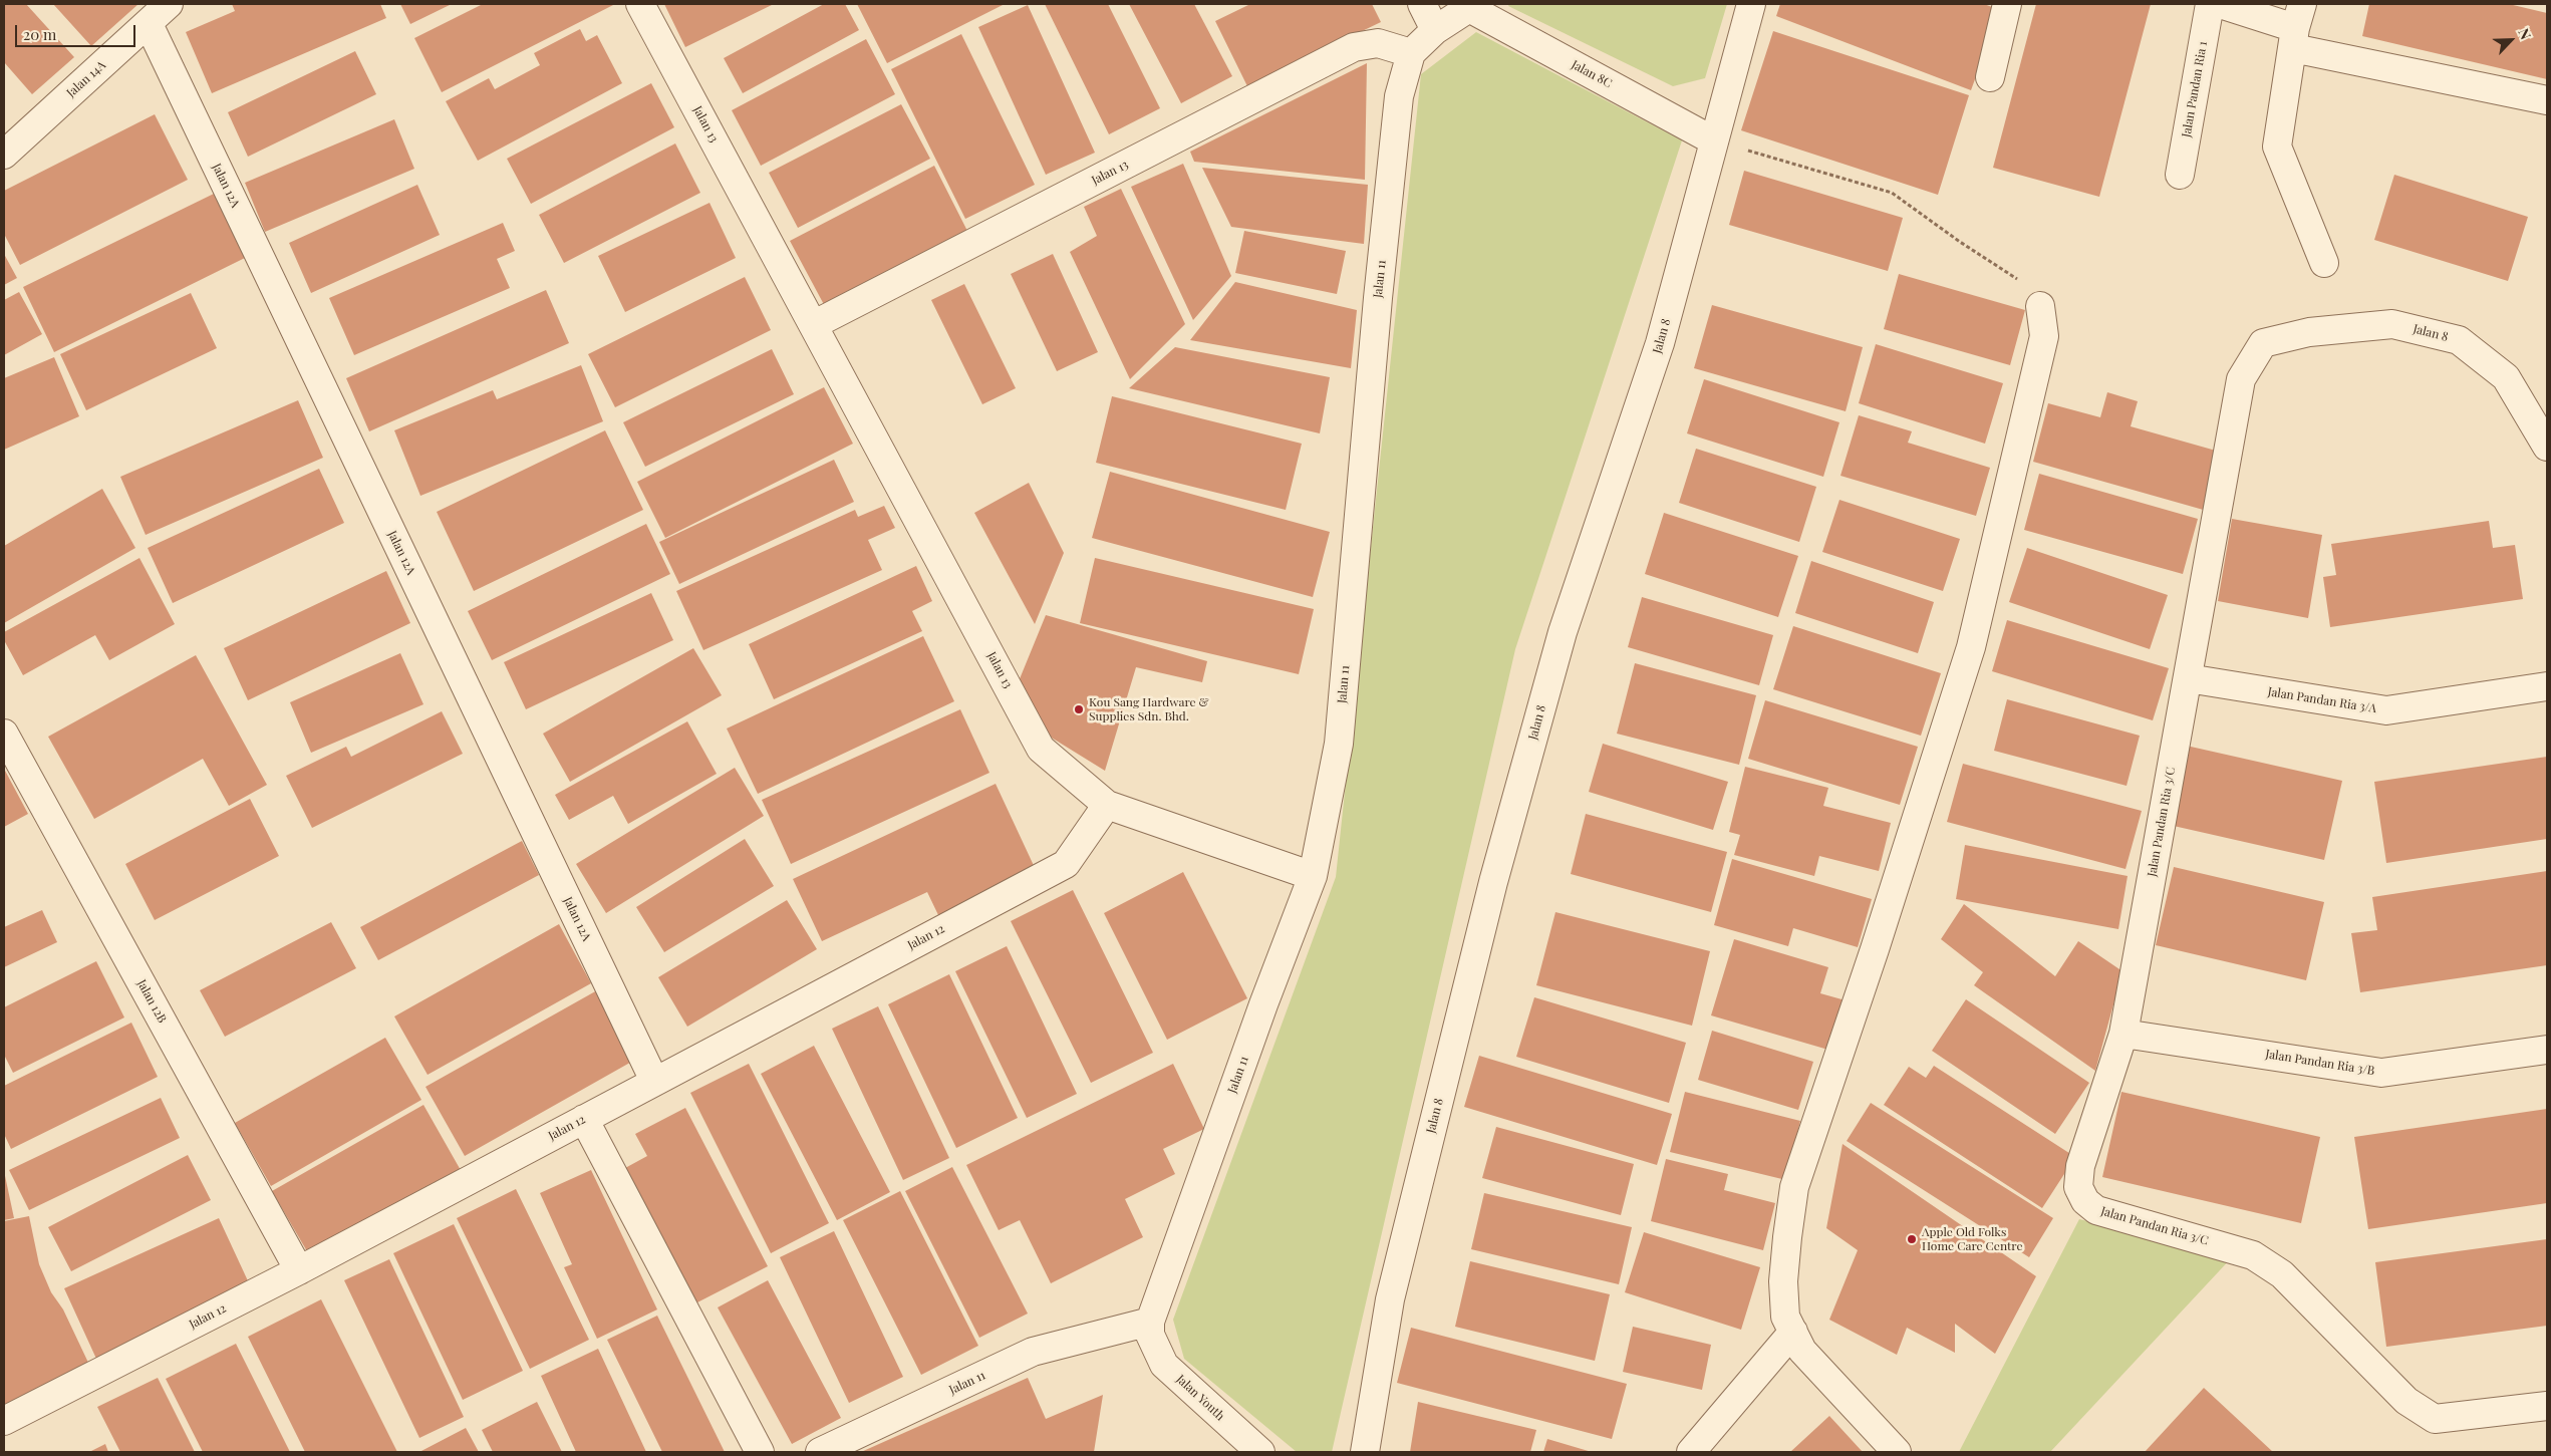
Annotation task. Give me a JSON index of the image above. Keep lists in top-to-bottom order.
{
  "streets": {
    "street": [
      "Jalan 8C",
      "Jalan 14A",
      "Jalan Pandan Ria 1",
      "Jalan 13",
      "Jalan 12A",
      "Jalan 11",
      "Jalan 8",
      "Jalan Pandan Ria 3/A",
      "Jalan Pandan Ria 3/C",
      "Jalan 12",
      "Jalan 12B",
      "Jalan Pandan Ria 3/B",
      "Jalan Youth"
    ]
  },
  "crossings": [
    ["Jalan 8C", "Jalan 8"],
    ["Jalan 14A", "Jalan 12A"],
    ["Jalan 13", "Jalan 11"],
    ["Jalan 13", "Jalan 12"],
    ["Jalan 12A", "Jalan 12"],
    ["Jalan 11", "Jalan Youth"],
    ["Jalan 8", "Jalan Pandan Ria 3/C"],
    ["Jalan Pandan Ria 3/A", "Jalan Pandan Ria 3/C"],
    ["Jalan Pandan Ria 3/C", "Jalan Pandan Ria 3/B"],
    ["Jalan 12", "Jalan 12B"]
  ],
  "places": ["Kou Sang Hardware & Supplies Sdn. Bhd.", "Apple Old Folks Home Care Centre"],
  "scale_bar": "20 m",
  "north": "top right"
}
